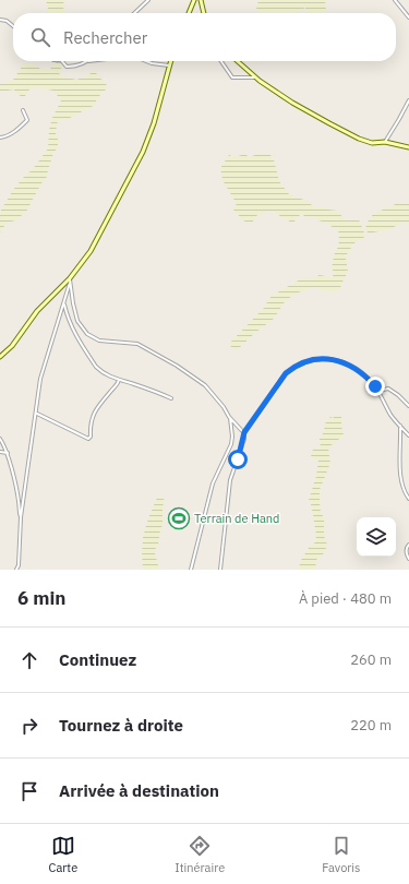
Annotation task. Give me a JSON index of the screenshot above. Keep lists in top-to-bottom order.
{
  "places": {
    "sports": ["Terrain de Hand"]
  },
  "page": {
    "search": "Rechercher",
    "heading": ["6 min", "À pied · 480 m"],
    "list": [
      ["Continuez", "260 m"],
      ["Tournez à droite", "220 m"],
      "Arrivée à destination"
    ],
    "nav": ["Carte", "Itinéraire", "Favoris"]
  }
}
